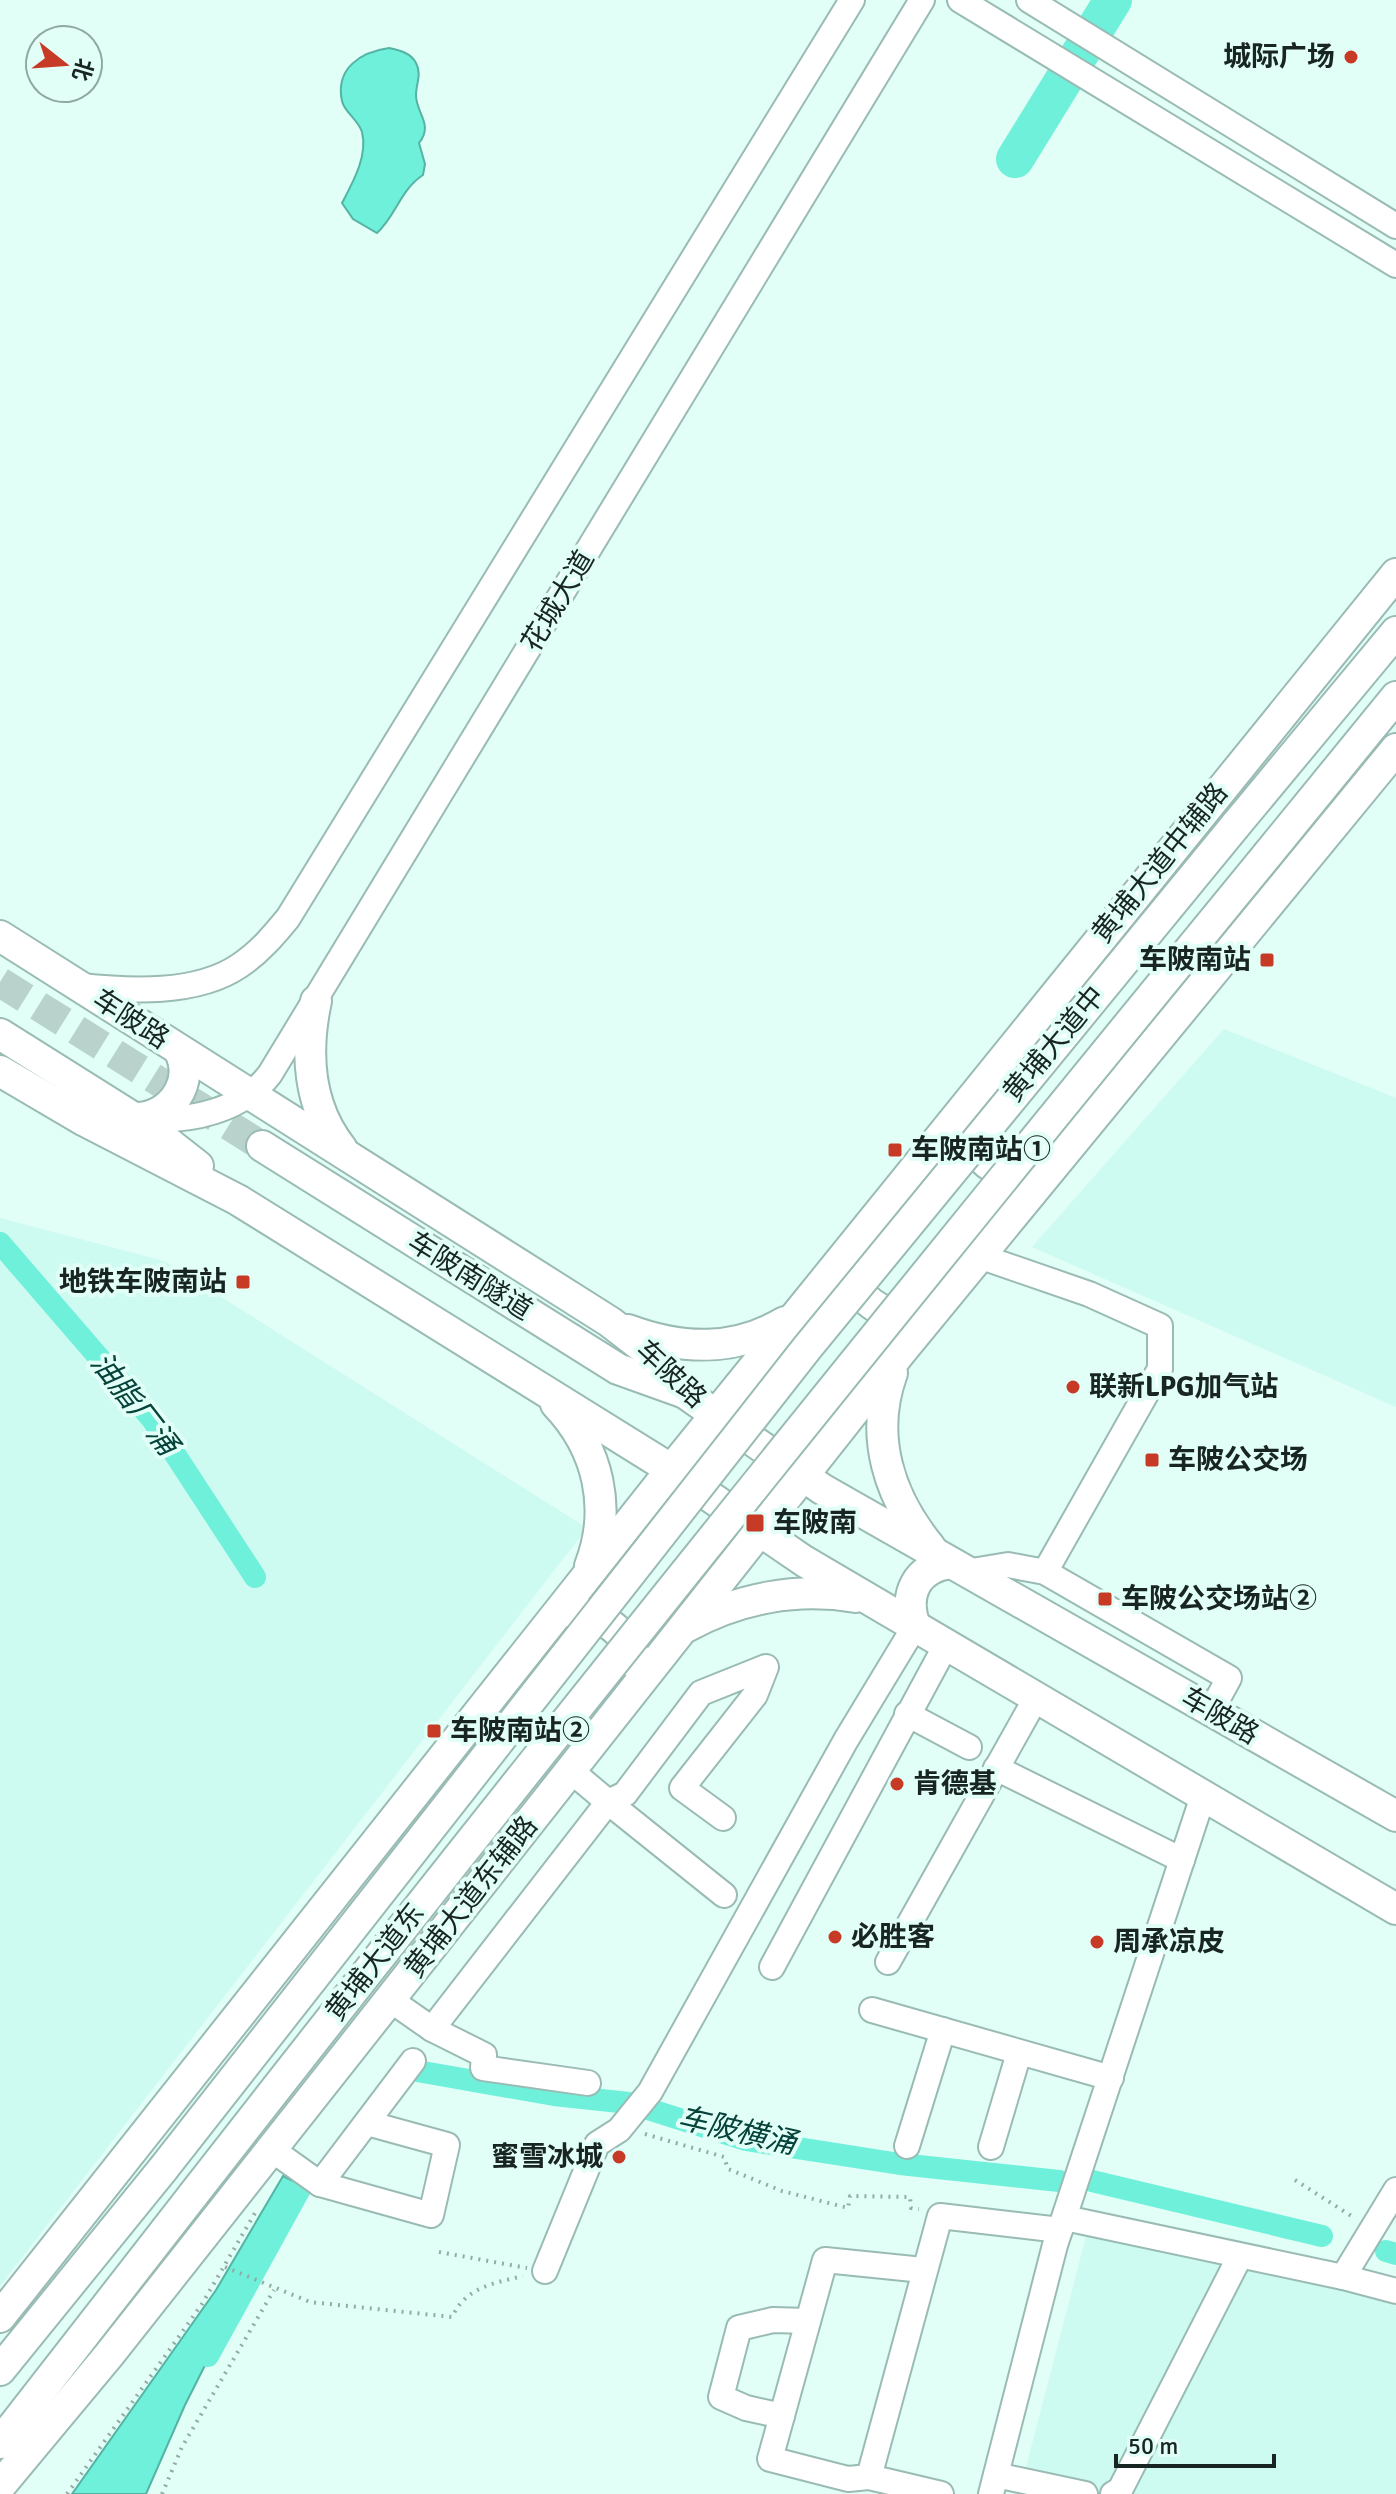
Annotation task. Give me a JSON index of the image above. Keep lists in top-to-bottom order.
{
  "streets": {
    "main road": [
      "黄埔大道中辅路",
      "车陂路",
      "黄埔大道中",
      "车陂南隧道",
      "黄埔大道东辅路",
      "黄埔大道东"
    ],
    "street": ["花城大道"]
  },
  "crossings": [
    ["花城大道", "车陂路"],
    ["黄埔大道中辅路", "车陂路"],
    ["车陂路", "车陂南隧道"],
    ["黄埔大道中", "黄埔大道东"]
  ],
  "water": ["油脂厂涌", "车陂横涌"],
  "places": {
    "other": [
      "城际广场",
      "联新LPG加气站",
      "肯德基",
      "必胜客",
      "周承凉皮",
      "蜜雪冰城"
    ],
    "transit": [
      "车陂南站",
      "车陂南站①",
      "地铁车陂南站",
      "车陂公交场",
      "车陂南",
      "车陂公交场站②",
      "车陂南站②"
    ]
  },
  "scale_bar": "50 m",
  "north": "right"
}
